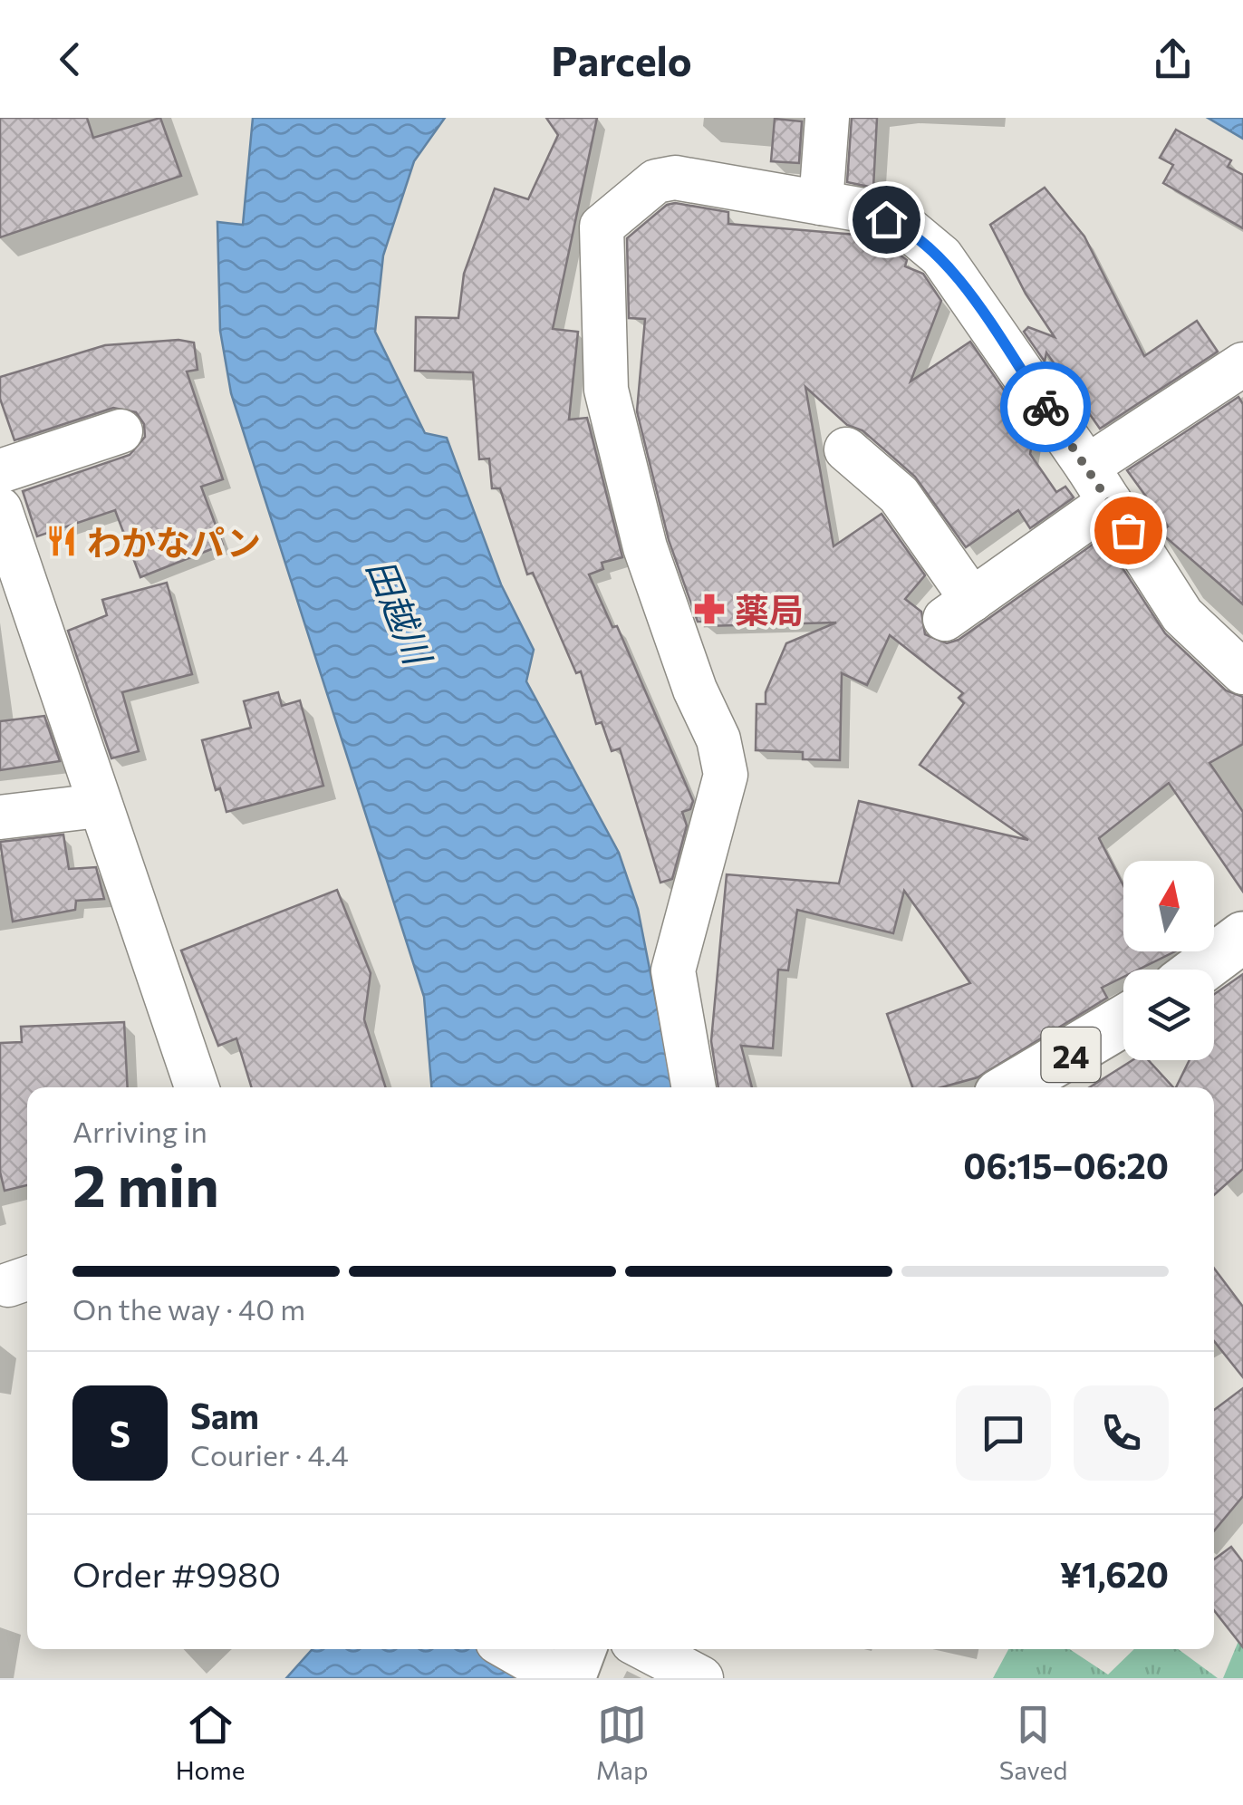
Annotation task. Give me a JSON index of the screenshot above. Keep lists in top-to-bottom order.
{
  "streets": {
    "main road": ["24"]
  },
  "water": ["田越川"],
  "places": {
    "restaurant": ["わかなパン"],
    "pharmacy": ["薬局"]
  },
  "north": "top",
  "page": {
    "header": "Parcelo",
    "heading": ["2 min", "Arriving in", "06:15–06:20"],
    "panel": [
      "Sam",
      "Courier · 4.4",
      "Order #9980",
      "¥1,620"
    ],
    "bar": "On the way · 40 m",
    "round": "S",
    "tabs": ["Home", "Map", "Saved"]
  }
}
